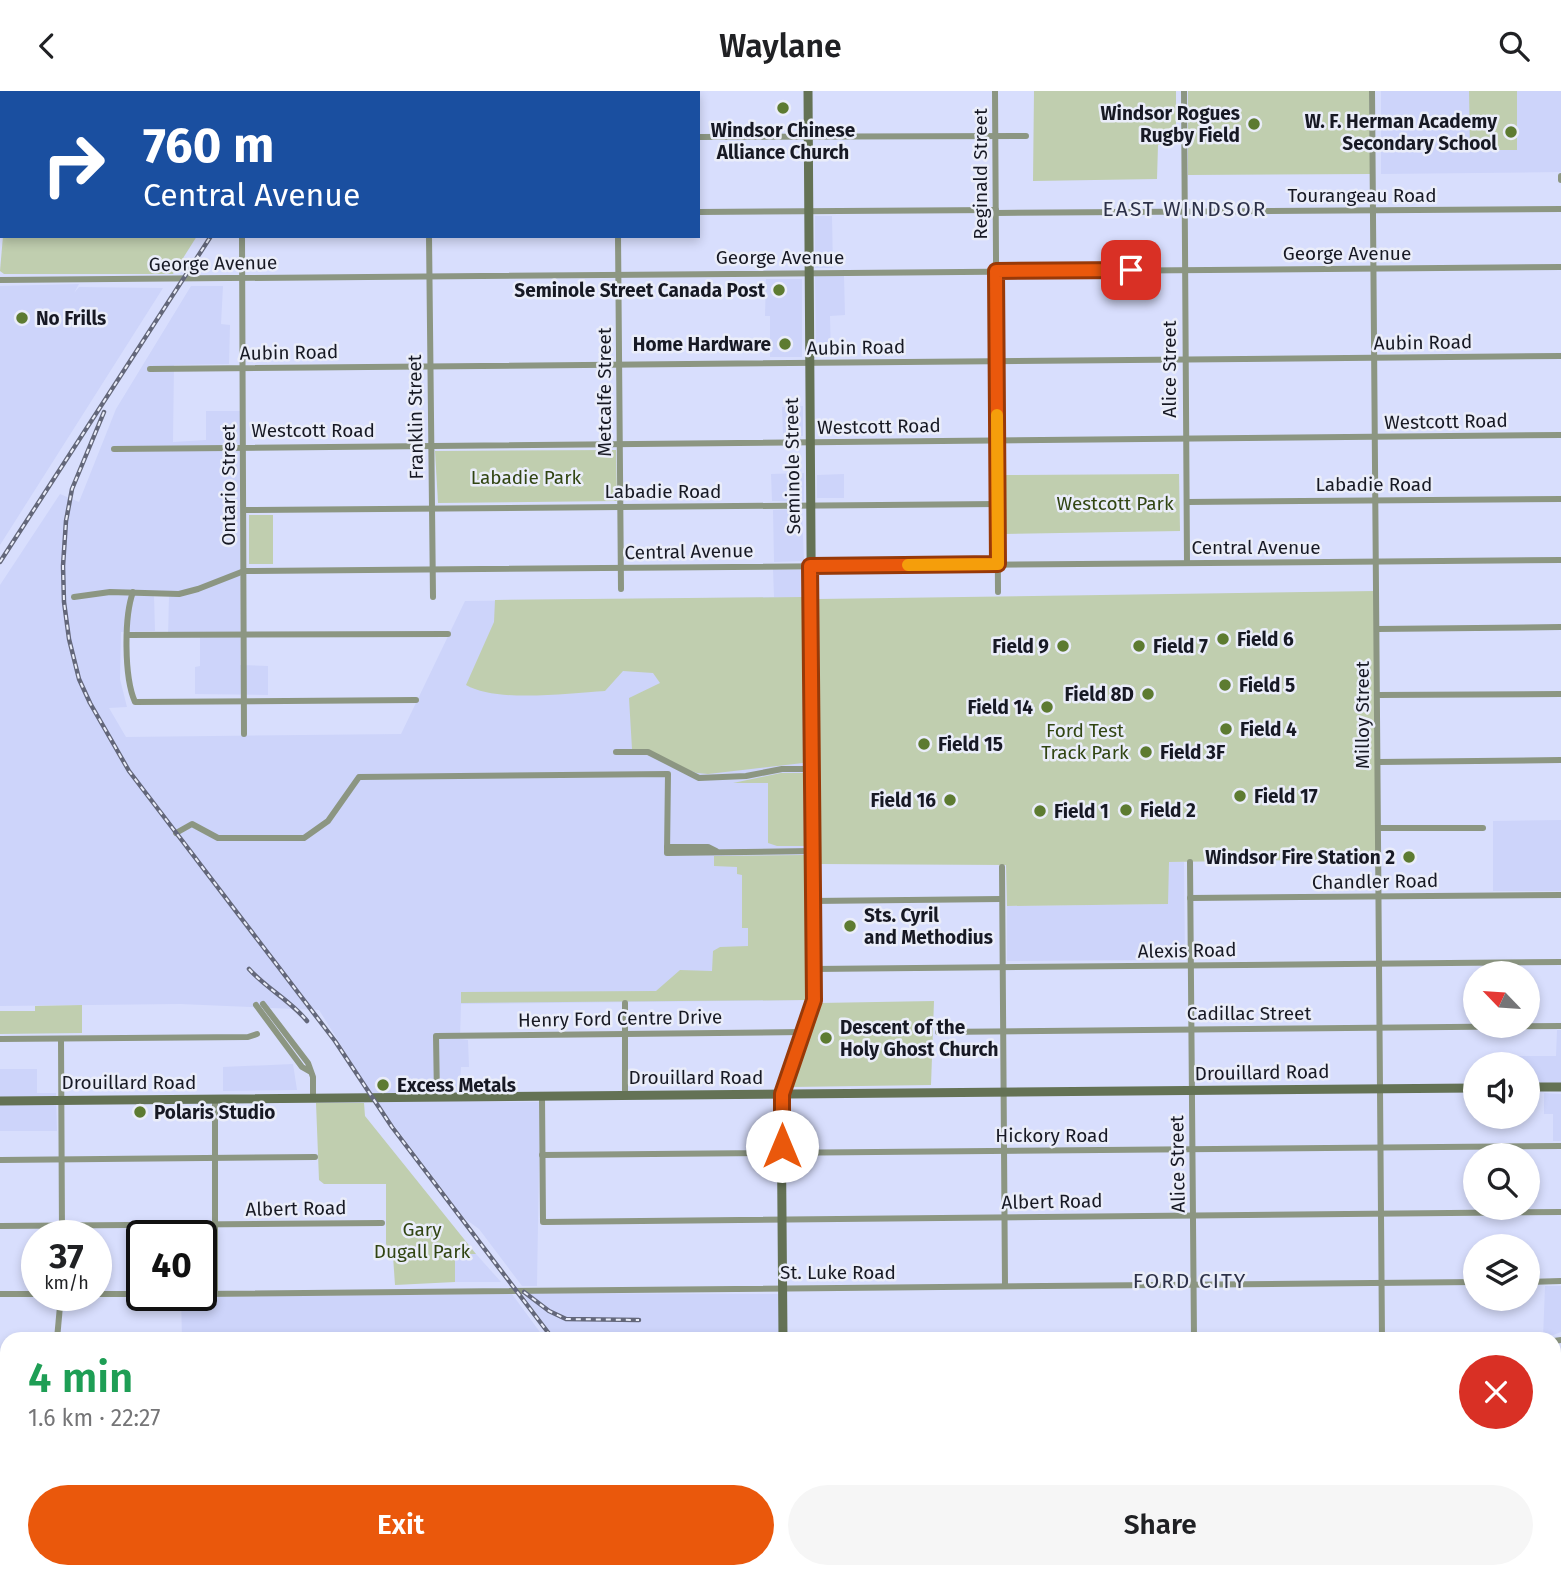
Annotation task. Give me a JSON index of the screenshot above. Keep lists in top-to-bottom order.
{
  "streets": {
    "street": [
      "Reginald Street",
      "Tourangeau Road",
      "George Avenue",
      "Aubin Road",
      "Alice Street",
      "Metcalfe Street",
      "Franklin Street",
      "Westcott Road",
      "Seminole Street",
      "Labadie Road",
      "Ontario Street",
      "Central Avenue",
      "Milloy Street",
      "Chandler Road",
      "Alexis Road",
      "Cadillac Street",
      "Henry Ford Centre Drive",
      "Drouillard Road",
      "Hickory Road",
      "Albert Road",
      "St. Luke Road"
    ]
  },
  "crossings": [
    ["Reginald Street", "Tourangeau Road"],
    ["Reginald Street", "George Avenue"],
    ["Reginald Street", "Aubin Road"],
    ["Reginald Street", "Westcott Road"],
    ["Reginald Street", "Labadie Road"],
    ["Reginald Street", "Central Avenue"],
    ["Tourangeau Road", "Alice Street"],
    ["Tourangeau Road", "Seminole Street"],
    ["Tourangeau Road", "Milloy Street"],
    ["George Avenue", "Alice Street"],
    ["George Avenue", "Metcalfe Street"],
    ["George Avenue", "Franklin Street"],
    ["George Avenue", "Seminole Street"],
    ["George Avenue", "Ontario Street"],
    ["George Avenue", "Milloy Street"],
    ["Aubin Road", "Alice Street"],
    ["Aubin Road", "Metcalfe Street"],
    ["Aubin Road", "Franklin Street"],
    ["Aubin Road", "Seminole Street"],
    ["Aubin Road", "Ontario Street"],
    ["Aubin Road", "Milloy Street"],
    ["Alice Street", "Westcott Road"],
    ["Alice Street", "Labadie Road"],
    ["Alice Street", "Central Avenue"],
    ["Alice Street", "Chandler Road"],
    ["Alice Street", "Alexis Road"],
    ["Alice Street", "Cadillac Street"],
    ["Alice Street", "Drouillard Road"],
    ["Alice Street", "Hickory Road"],
    ["Alice Street", "Albert Road"],
    ["Alice Street", "St. Luke Road"],
    ["Metcalfe Street", "Westcott Road"],
    ["Metcalfe Street", "Labadie Road"],
    ["Metcalfe Street", "Central Avenue"],
    ["Franklin Street", "Westcott Road"],
    ["Franklin Street", "Labadie Road"],
    ["Franklin Street", "Central Avenue"],
    ["Westcott Road", "Seminole Street"],
    ["Westcott Road", "Ontario Street"],
    ["Westcott Road", "Milloy Street"],
    ["Seminole Street", "Labadie Road"],
    ["Seminole Street", "Central Avenue"],
    ["Seminole Street", "Alexis Road"],
    ["Seminole Street", "Henry Ford Centre Drive"],
    ["Seminole Street", "Drouillard Road"],
    ["Seminole Street", "Hickory Road"],
    ["Seminole Street", "Albert Road"],
    ["Seminole Street", "St. Luke Road"],
    ["Labadie Road", "Ontario Street"],
    ["Labadie Road", "Milloy Street"],
    ["Ontario Street", "Central Avenue"],
    ["Central Avenue", "Milloy Street"],
    ["Milloy Street", "Chandler Road"],
    ["Milloy Street", "Alexis Road"],
    ["Milloy Street", "Cadillac Street"],
    ["Milloy Street", "Drouillard Road"],
    ["Milloy Street", "Hickory Road"],
    ["Milloy Street", "Albert Road"],
    ["Milloy Street", "St. Luke Road"],
    ["Henry Ford Centre Drive", "Drouillard Road"],
    ["Hickory Road", "Albert Road"]
  ],
  "districts": ["EAST WINDSOR", "FORD CITY"],
  "parks": [
    "Labadie Park",
    "Westcott Park",
    "Ford Test Track Park",
    "Gary Dugall Park"
  ],
  "places": [
    "Windsor Chinese Alliance Church",
    "Windsor Rogues Rugby Field",
    "W. F. Herman Academy Secondary School",
    "Seminole Street Canada Post",
    "No Frills",
    "Home Hardware",
    "Field 6",
    "Field 9",
    "Field 7",
    "Field 5",
    "Field 8D",
    "Field 14",
    "Field 4",
    "Field 15",
    "Field 3F",
    "Field 17",
    "Field 16",
    "Field 2",
    "Field 1",
    "Windsor Fire Station 2",
    "Sts. Cyril and Methodius",
    "Descent of the Holy Ghost Church",
    "Excess Metals",
    "Polaris Studio"
  ],
  "north": "top left",
  "page": {
    "header": "Waylane",
    "turn": ["760 m", "Central Avenue"],
    "speed": "37 km/h",
    "limit": "40",
    "heading": ["4 min", "1.6 km · 22:27"],
    "buttons": ["Exit", "Share"]
  }
}
